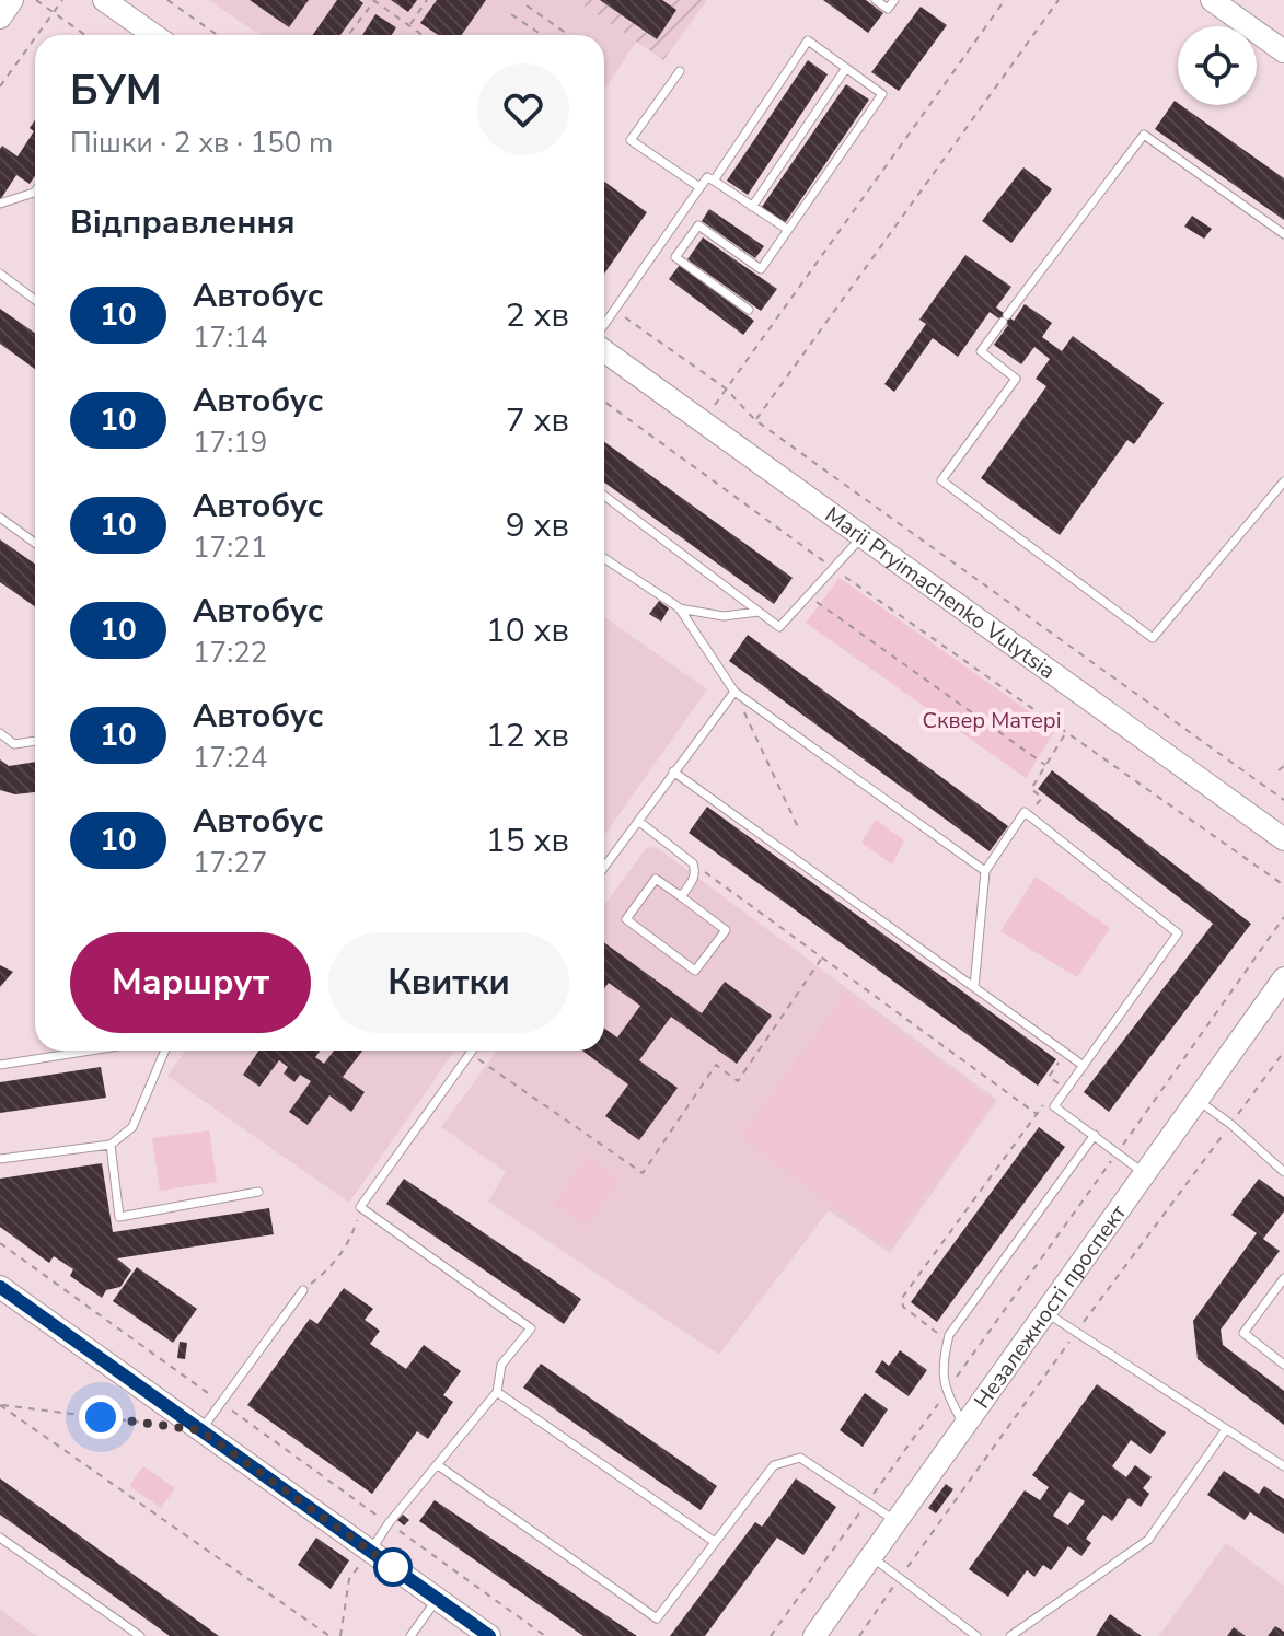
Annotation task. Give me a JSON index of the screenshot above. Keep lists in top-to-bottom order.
{
  "streets": {
    "street": ["Marii Pryimachenko Vulytsia", "Незалежності проспект"]
  },
  "parks": ["Сквер Матері"],
  "lines": ["bus line 10"],
  "page": {
    "heading": [
      ["БУМ", "Пішки · 2 хв · 150 m"],
      "Відправлення"
    ],
    "list": [
      {
        "mark": "10",
        "name": "Автобус",
        "note": "17:14",
        "value": "2 хв"
      },
      {
        "mark": "10",
        "name": "Автобус",
        "note": "17:19",
        "value": "7 хв"
      },
      {
        "mark": "10",
        "name": "Автобус",
        "note": "17:21",
        "value": "9 хв"
      },
      {
        "mark": "10",
        "name": "Автобус",
        "note": "17:22",
        "value": "10 хв"
      },
      {
        "mark": "10",
        "name": "Автобус",
        "note": "17:24",
        "value": "12 хв"
      },
      {
        "mark": "10",
        "name": "Автобус",
        "note": "17:27",
        "value": "15 хв"
      }
    ],
    "buttons": ["Маршрут", "Квитки"]
  }
}
